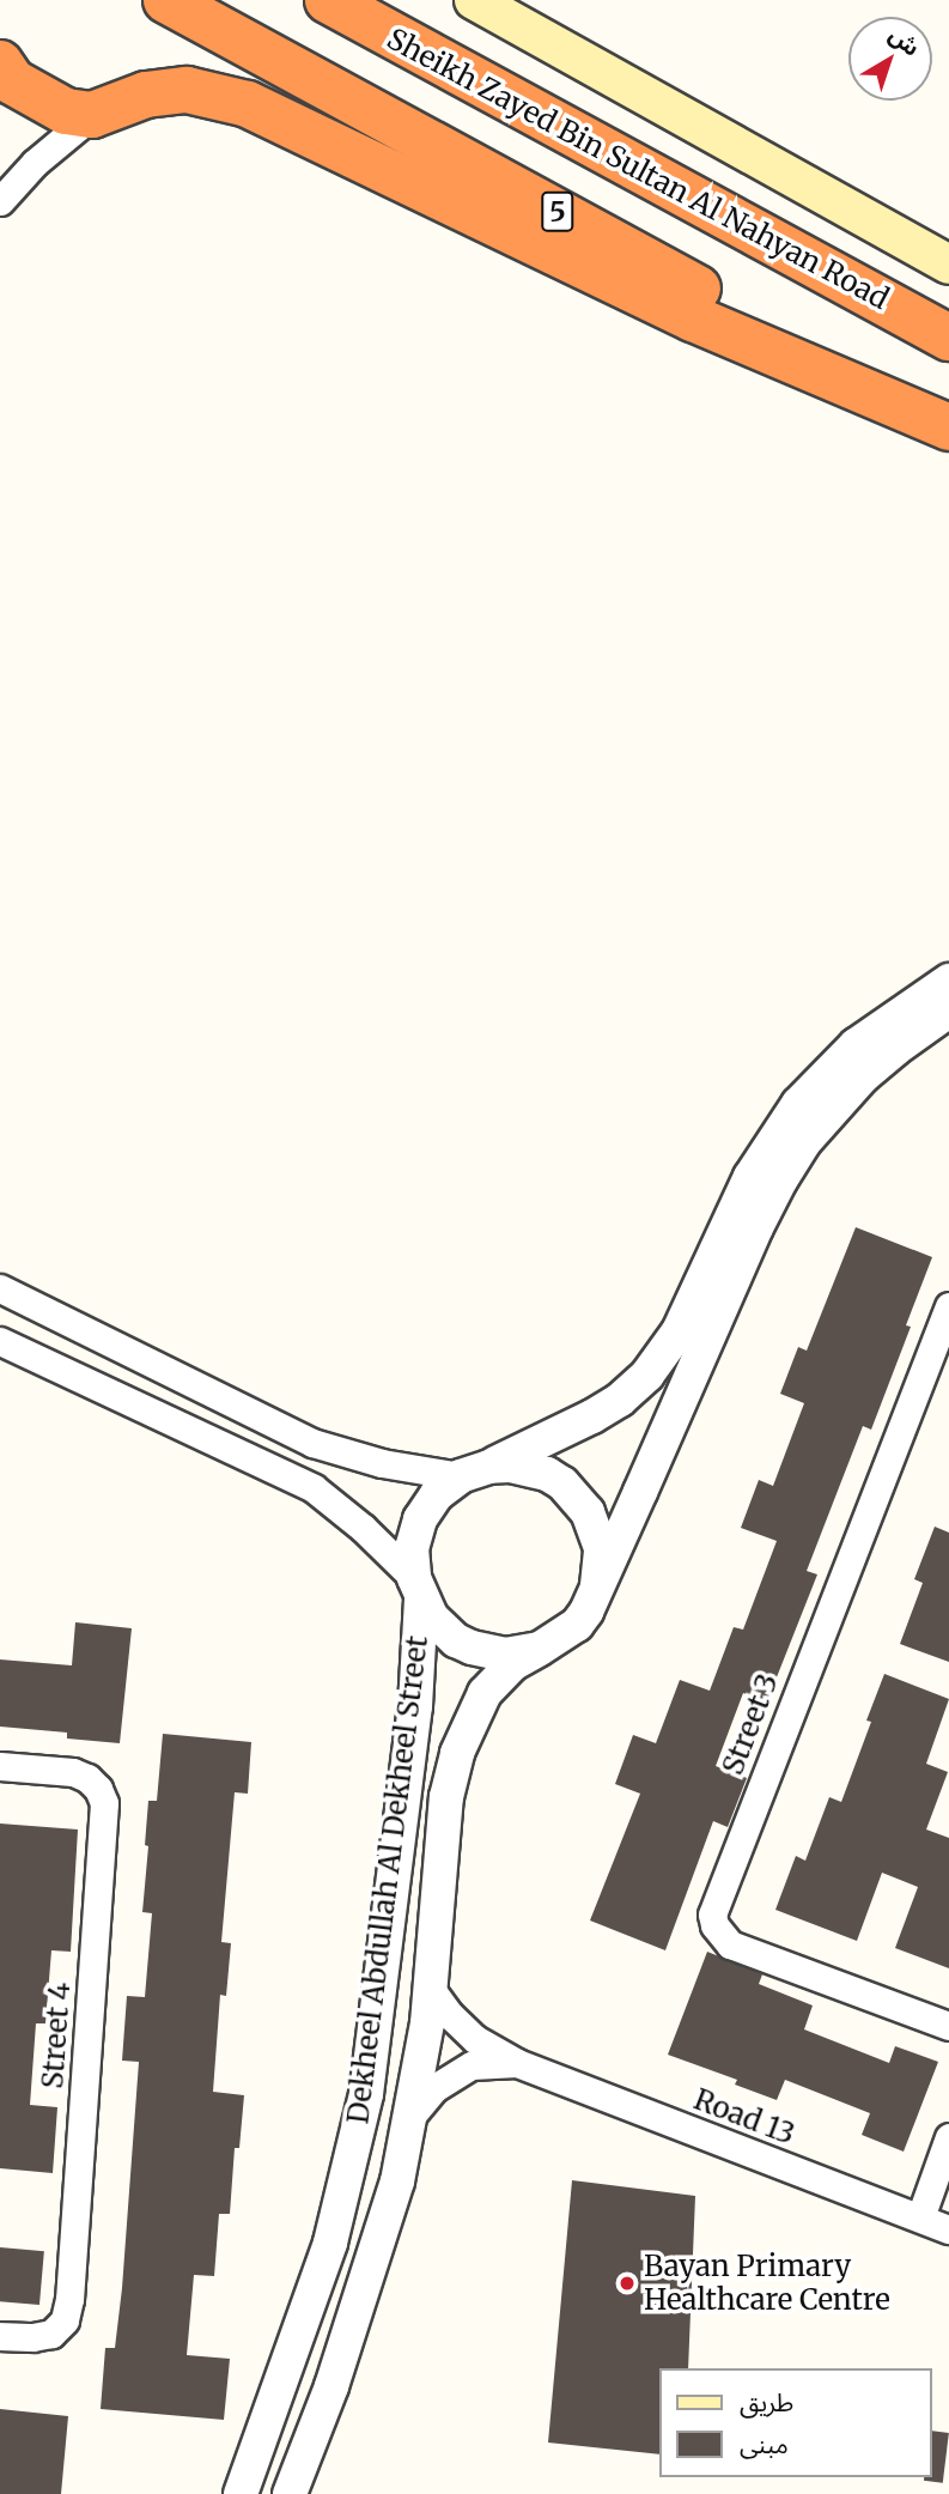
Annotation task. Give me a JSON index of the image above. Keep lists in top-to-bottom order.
{
  "streets": {
    "highway": ["Sheikh Zayed Bin Sultan Al Nahyan Road", "5"],
    "street": [
      "Street 3",
      "Dekheel Abdullah Al Dekheel Street",
      "Street 4",
      "Road 13"
    ]
  },
  "crossings": [
    ["Dekheel Abdullah Al Dekheel Street", "Road 13"]
  ],
  "places": ["Bayan Primary Healthcare Centre"],
  "legend": ["طريق", "مبنى"],
  "north": "top right"
}
